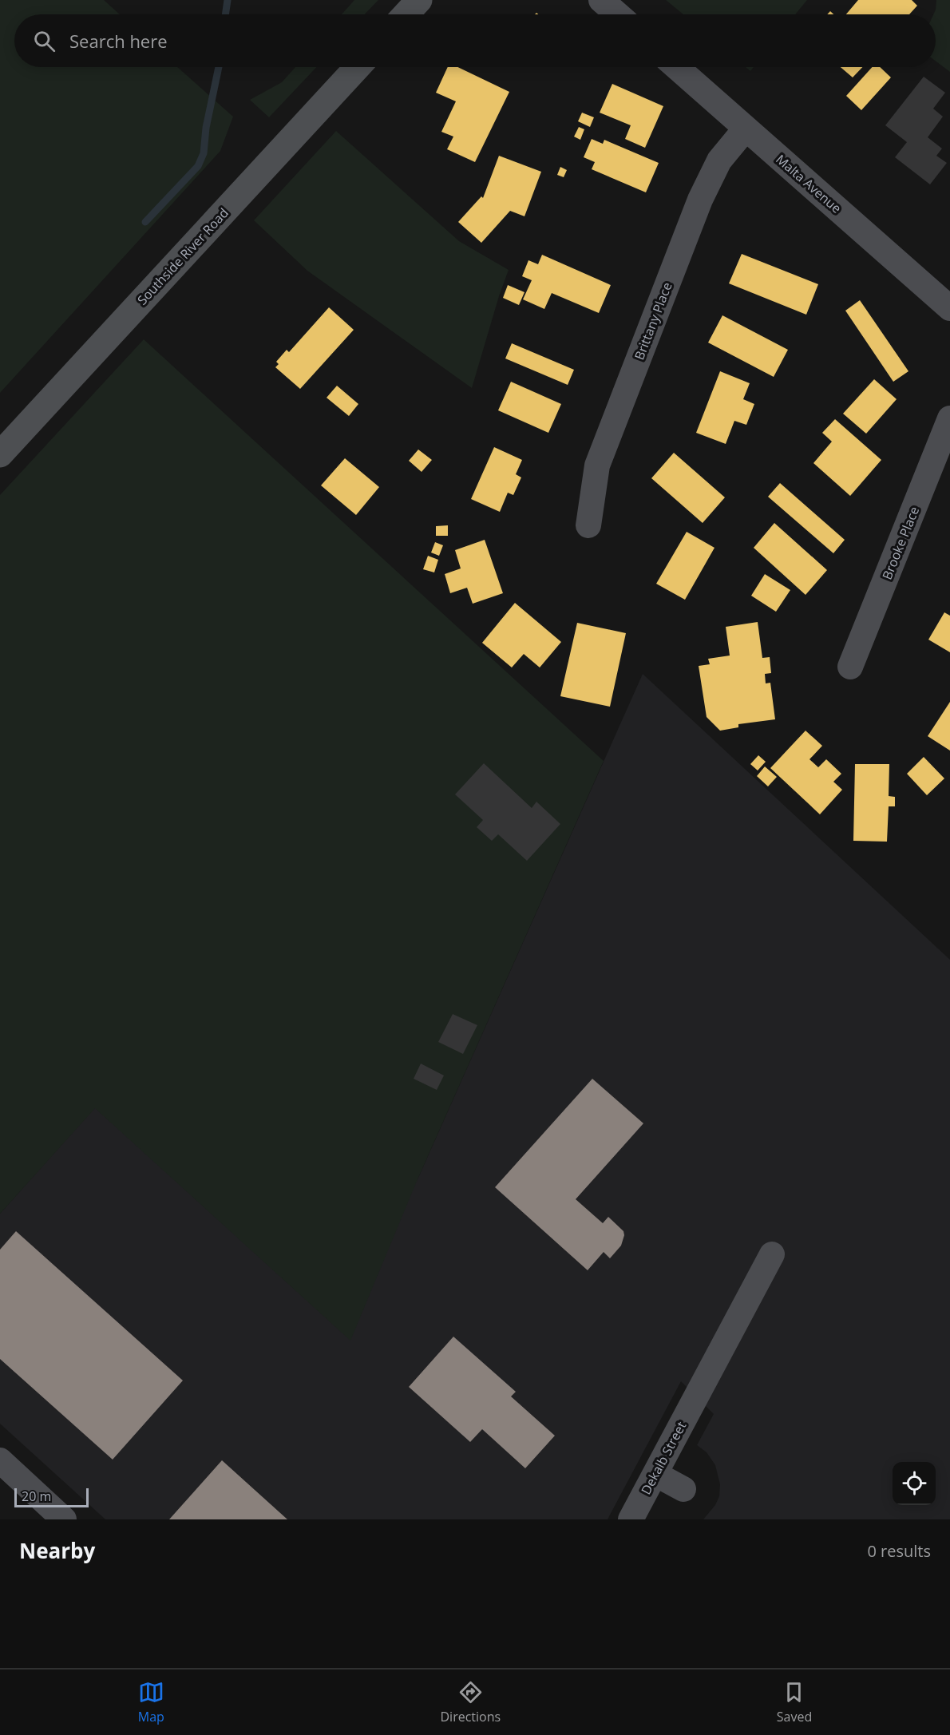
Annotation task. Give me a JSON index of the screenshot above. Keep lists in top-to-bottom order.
{
  "streets": {
    "main road": ["Southside River Road"],
    "street": [
      "Malta Avenue",
      "Brittany Place",
      "Brooke Place",
      "Dekalb Street"
    ]
  },
  "crossings": [
    ["Malta Avenue", "Brittany Place"]
  ],
  "scale_bar": "20 m",
  "page": {
    "search": "Search here",
    "scale": "20 m",
    "heading": ["Nearby", "0 results"],
    "nav": ["Map", "Directions", "Saved"]
  }
}
